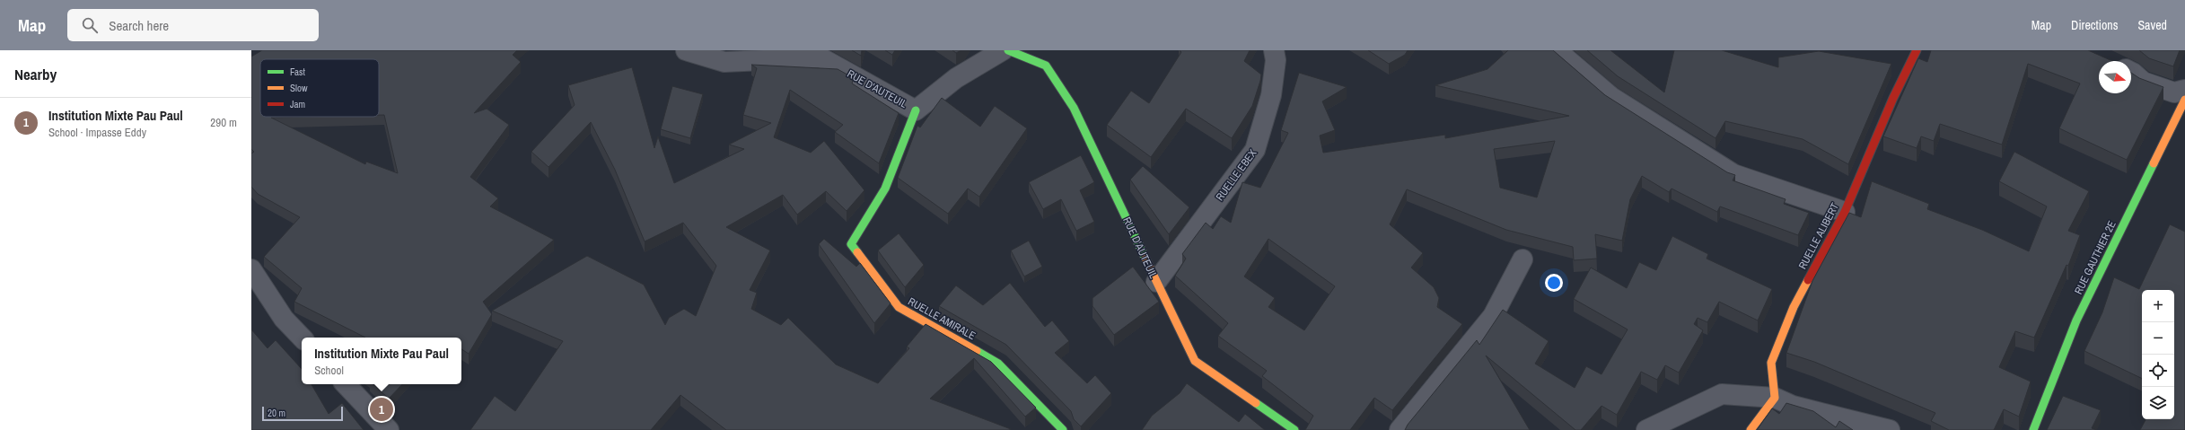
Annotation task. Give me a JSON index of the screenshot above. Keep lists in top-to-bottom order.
{
  "streets": {
    "street": [
      "RUE D'AUTEUIL",
      "RUELLE EBEX",
      "RUELLE ALIBERT",
      "RUE GAUTHIER 2E",
      "RUELLE AMIRALE"
    ]
  },
  "crossings": [
    ["RUE D'AUTEUIL", "RUELLE EBEX"],
    ["RUE D'AUTEUIL", "RUELLE AMIRALE"]
  ],
  "legend": ["Fast", "Slow", "Jam"],
  "scale_bar": "20 m",
  "north": "right",
  "page": {
    "header": "Map",
    "search": "Search here",
    "nav": ["Map", "Directions", "Saved"],
    "heading": "Nearby",
    "list": [
      {
        "mark": "1",
        "name": "Institution Mixte Pau Paul",
        "note": "School · Impasse Eddy",
        "value": "290 m"
      }
    ],
    "map_buttons": ["+", "−"],
    "popup": ["Institution Mixte Pau Paul", "School"],
    "pins": "1",
    "scale": "20 m"
  }
}
